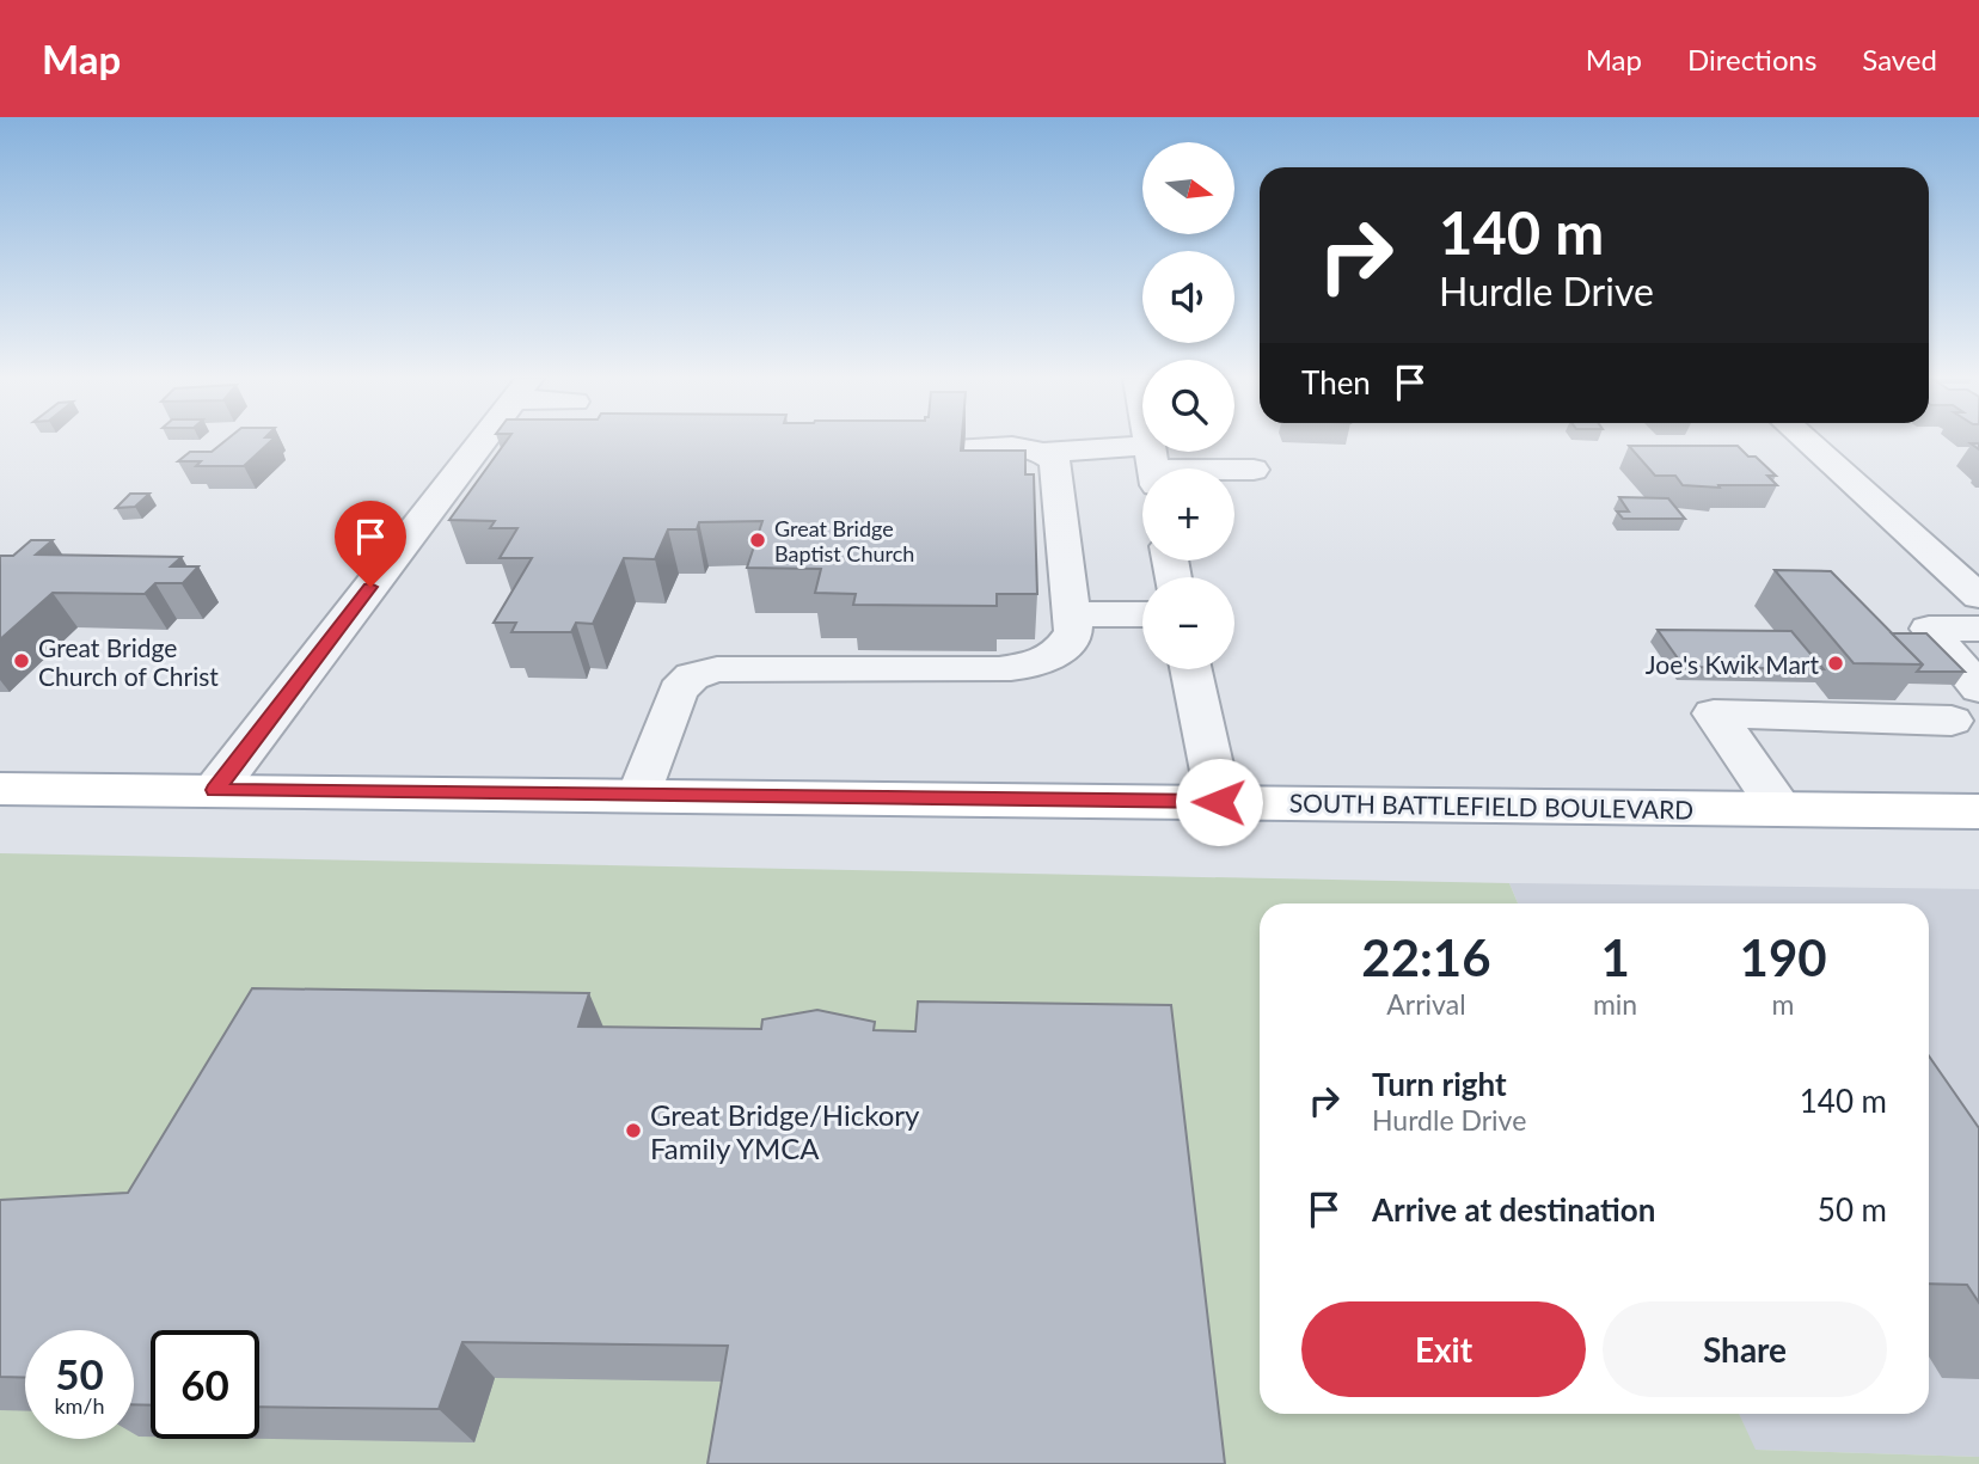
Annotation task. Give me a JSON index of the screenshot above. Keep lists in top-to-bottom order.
{
  "streets": {
    "main road": ["SOUTH BATTLEFIELD BOULEVARD"]
  },
  "places": [
    "Great Bridge Baptist Church",
    "Great Bridge Church of Christ",
    "Joe's Kwik Mart",
    "Great Bridge/Hickory Family YMCA"
  ],
  "north": "right",
  "page": {
    "header": "Map",
    "nav": ["Map", "Directions", "Saved"],
    "map_buttons": ["+", "−"],
    "turn": ["140 m", "Hurdle Drive"],
    "then": "Then",
    "eta": [
      "22:16",
      "Arrival",
      "1",
      "min",
      "190",
      "m"
    ],
    "list": [
      {
        "name": "Turn right",
        "note": "Hurdle Drive",
        "value": "140 m"
      },
      {
        "name": "Arrive at destination",
        "value": "50 m"
      }
    ],
    "buttons": ["Exit", "Share"],
    "speed": "50 km/h",
    "limit": "60"
  }
}
